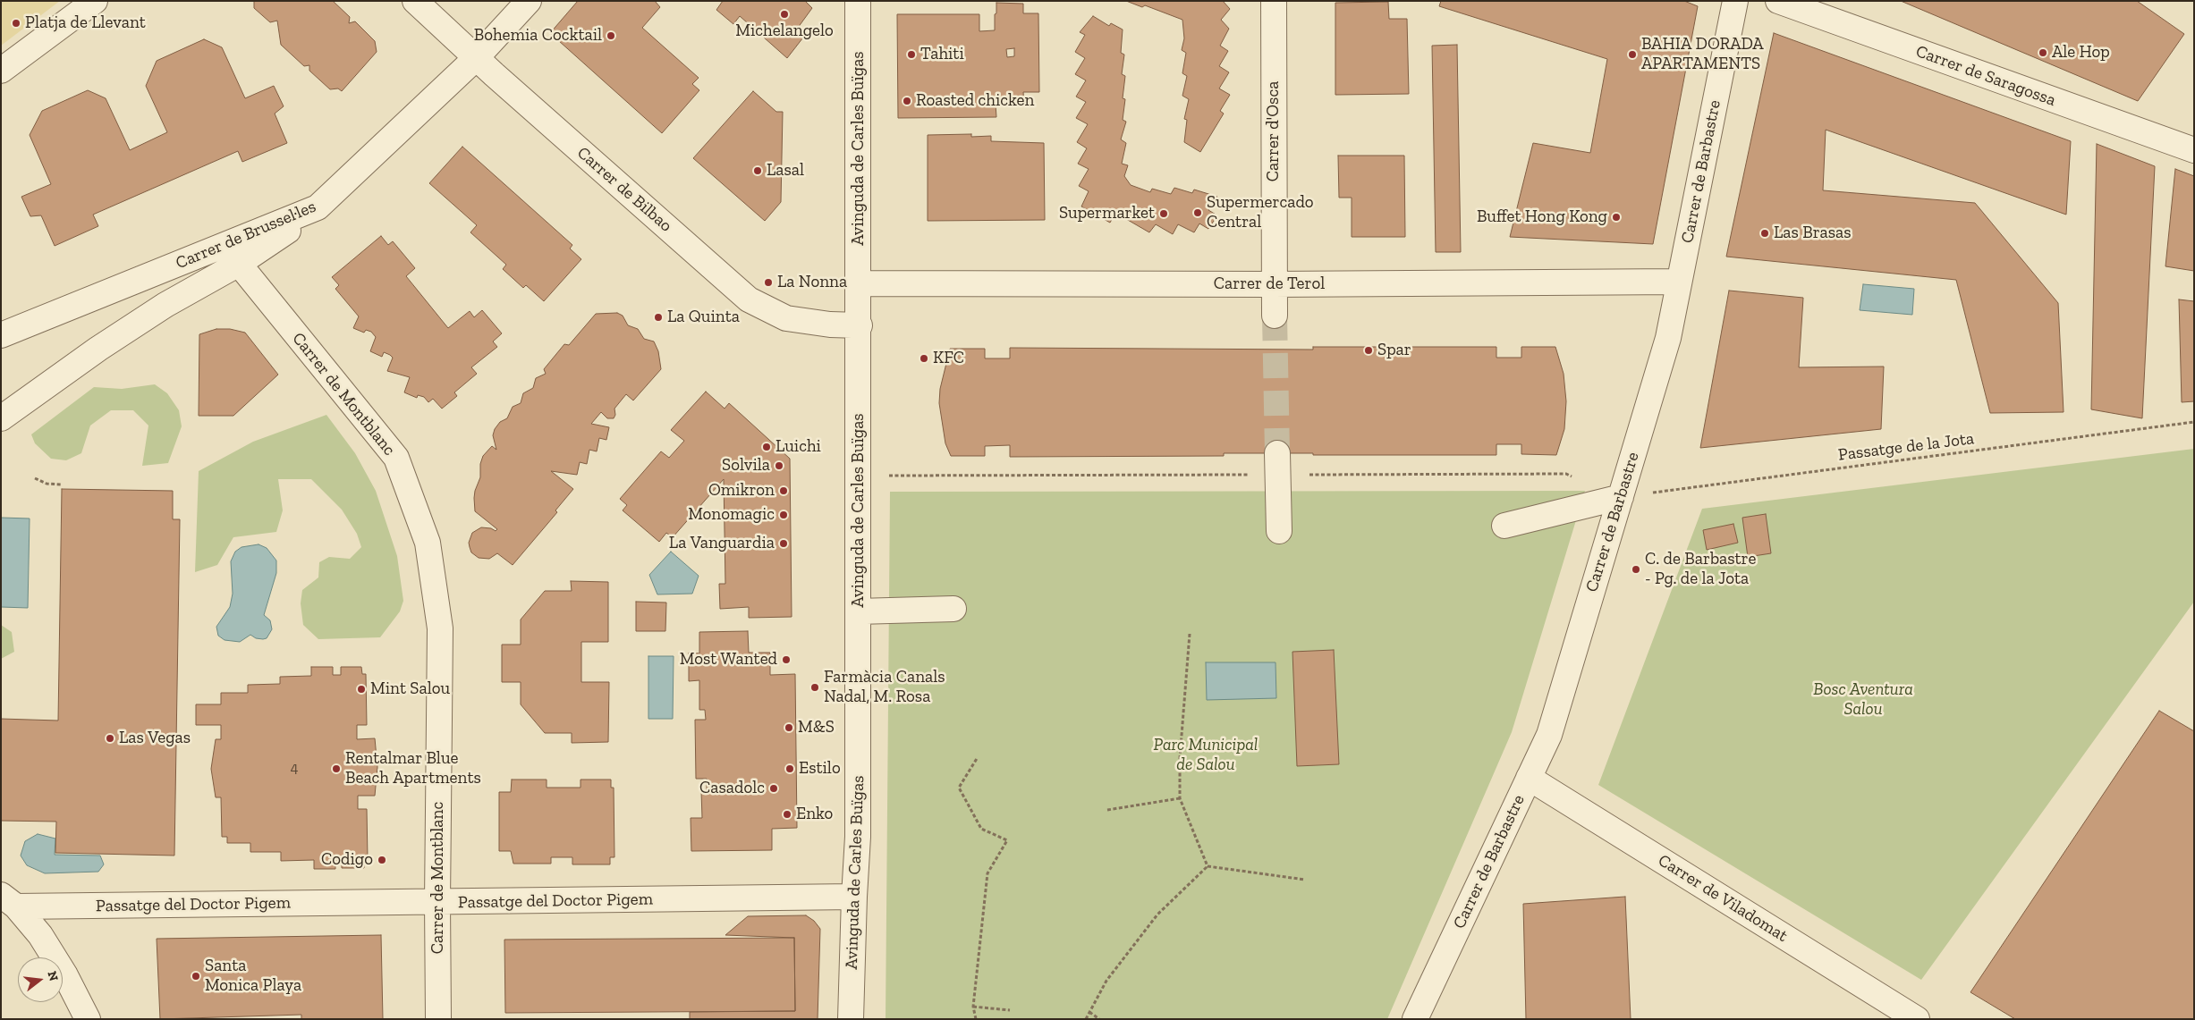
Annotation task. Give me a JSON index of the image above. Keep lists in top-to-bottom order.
{
  "streets": {
    "street": [
      "Carrer de Saragossa",
      "Carrer d'Osca",
      "Avinguda de Carles Buïgas",
      "Carrer de Barbastre",
      "Carrer de Bilbao",
      "Carrer de Brussel·les",
      "Carrer de Terol",
      "Carrer de Montblanc",
      "Carrer de Viladomat",
      "Passatge del Doctor Pigem"
    ],
    "path": ["Passatge de la Jota"]
  },
  "crossings": [
    ["Carrer d'Osca", "Carrer de Terol"],
    ["Avinguda de Carles Buïgas", "Carrer de Bilbao"],
    ["Avinguda de Carles Buïgas", "Carrer de Terol"],
    ["Avinguda de Carles Buïgas", "Passatge del Doctor Pigem"],
    ["Carrer de Barbastre", "Carrer de Terol"],
    ["Carrer de Barbastre", "Passatge de la Jota"],
    ["Carrer de Barbastre", "Carrer de Viladomat"],
    ["Carrer de Bilbao", "Carrer de Brussel·les"],
    ["Carrer de Montblanc", "Passatge del Doctor Pigem"]
  ],
  "parks": ["Bosc Aventura Salou", "Parc Municipal de Salou"],
  "places": [
    "Michelangelo",
    "Platja de Llevant",
    "Bohemia Cocktail",
    "Ale Hop",
    "Tahiti",
    "BAHIA DORADA APARTAMENTS",
    "Roasted chicken",
    "Lasal",
    "Supermercado Central",
    "Supermarket",
    "Buffet Hong Kong",
    "Las Brasas",
    "La Nonna",
    "La Quinta",
    "Spar",
    "KFC",
    "Luichi",
    "Solvila",
    "Omikron",
    "Monomagic",
    "La Vanguardia",
    "C. de Barbastre - Pg. de la Jota",
    "Most Wanted",
    "Farmàcia Canals Nadal, M. Rosa",
    "Mint Salou",
    "M&S",
    "Las Vegas",
    "Rentalmar Blue Beach Apartments",
    "Estilo",
    "Casadolc",
    "Enko",
    "Codigo",
    "Santa Monica Playa"
  ],
  "house_numbers": ["4"],
  "north": "right"
}
